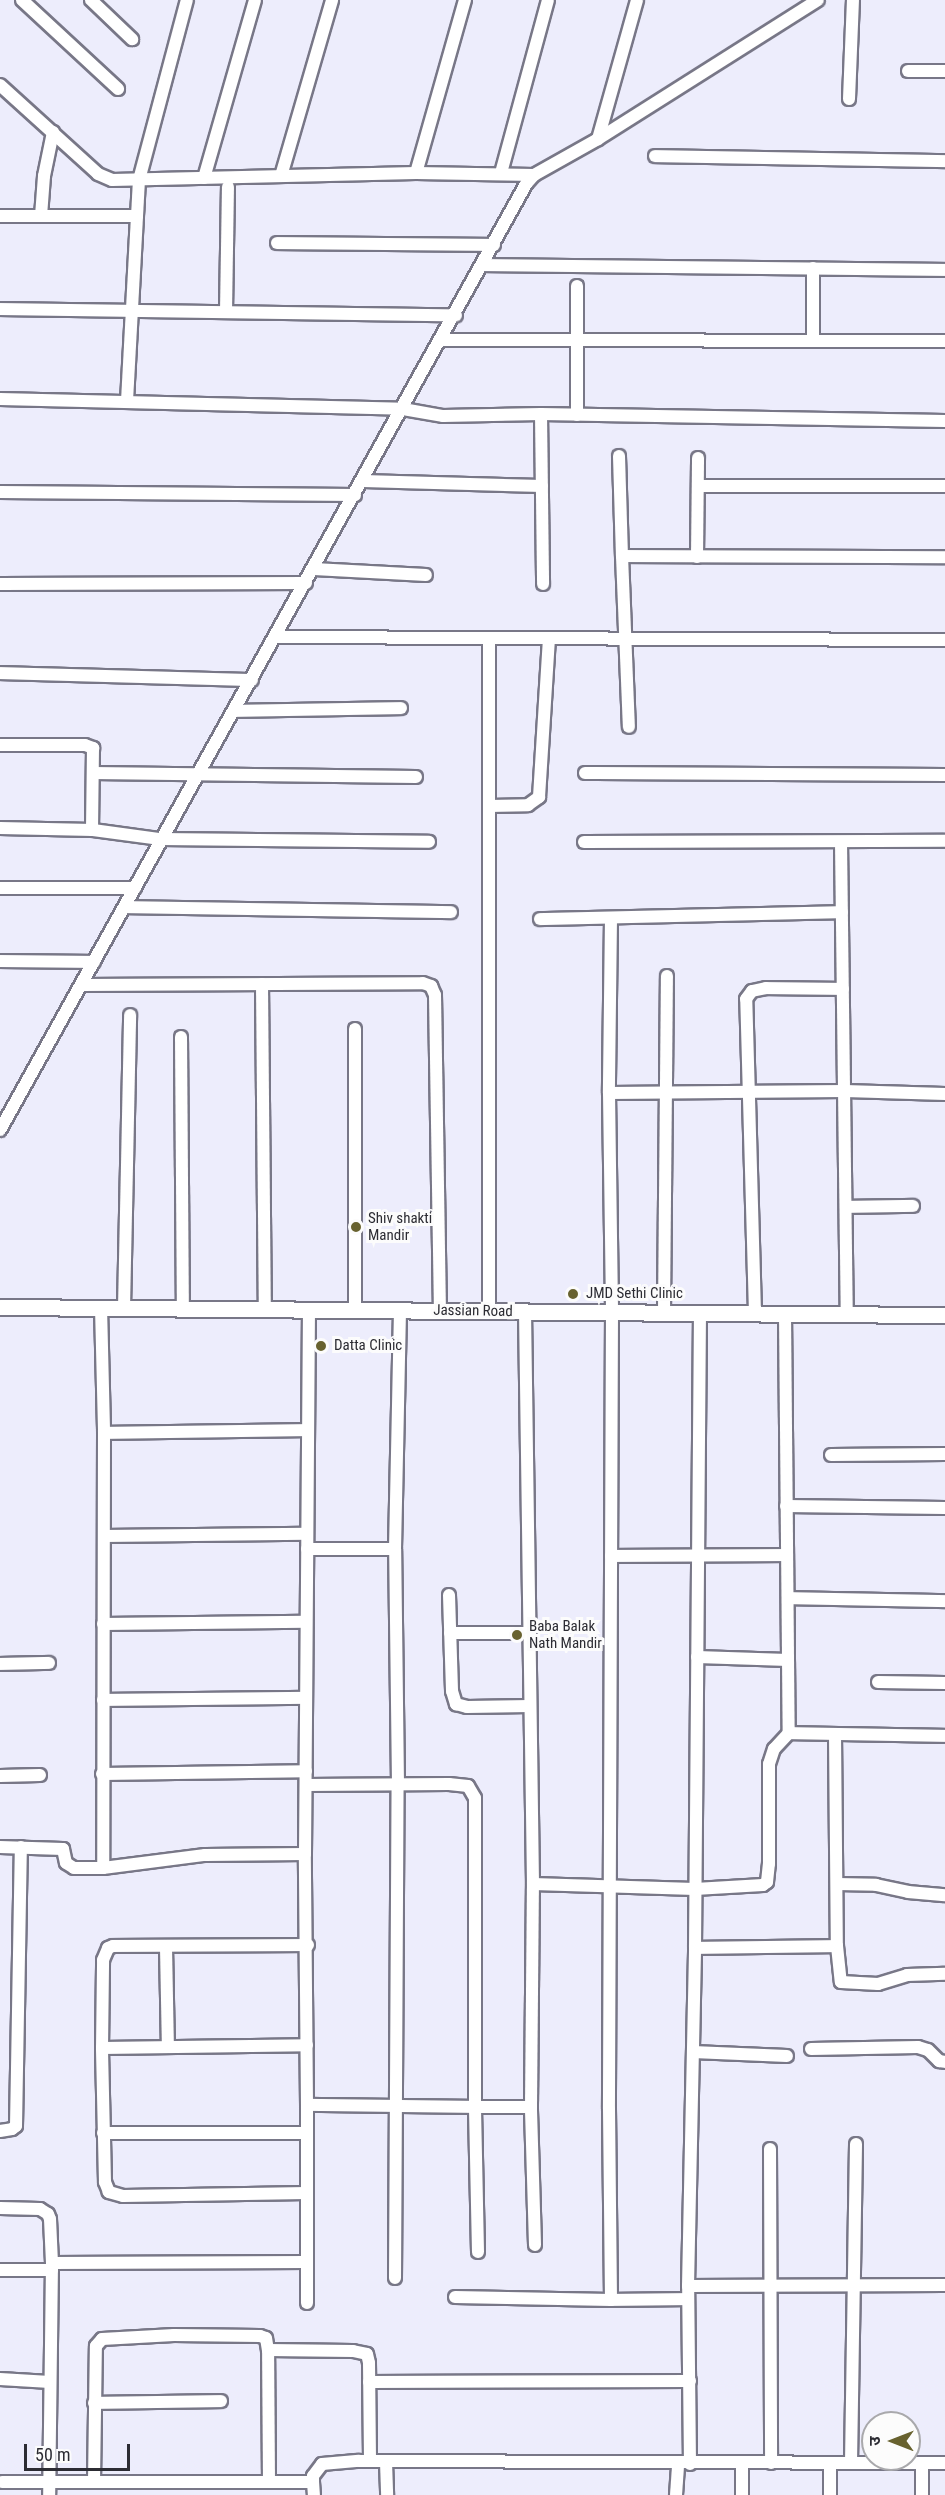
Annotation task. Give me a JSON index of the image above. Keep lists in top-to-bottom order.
{
  "streets": {
    "street": ["Jassian Road"]
  },
  "places": [
    "Shiv shakti Mandir",
    "JMD Sethi Clinic",
    "Datta Clinic",
    "Baba Balak Nath Mandir"
  ],
  "scale_bar": "50 m",
  "north": "left"
}
